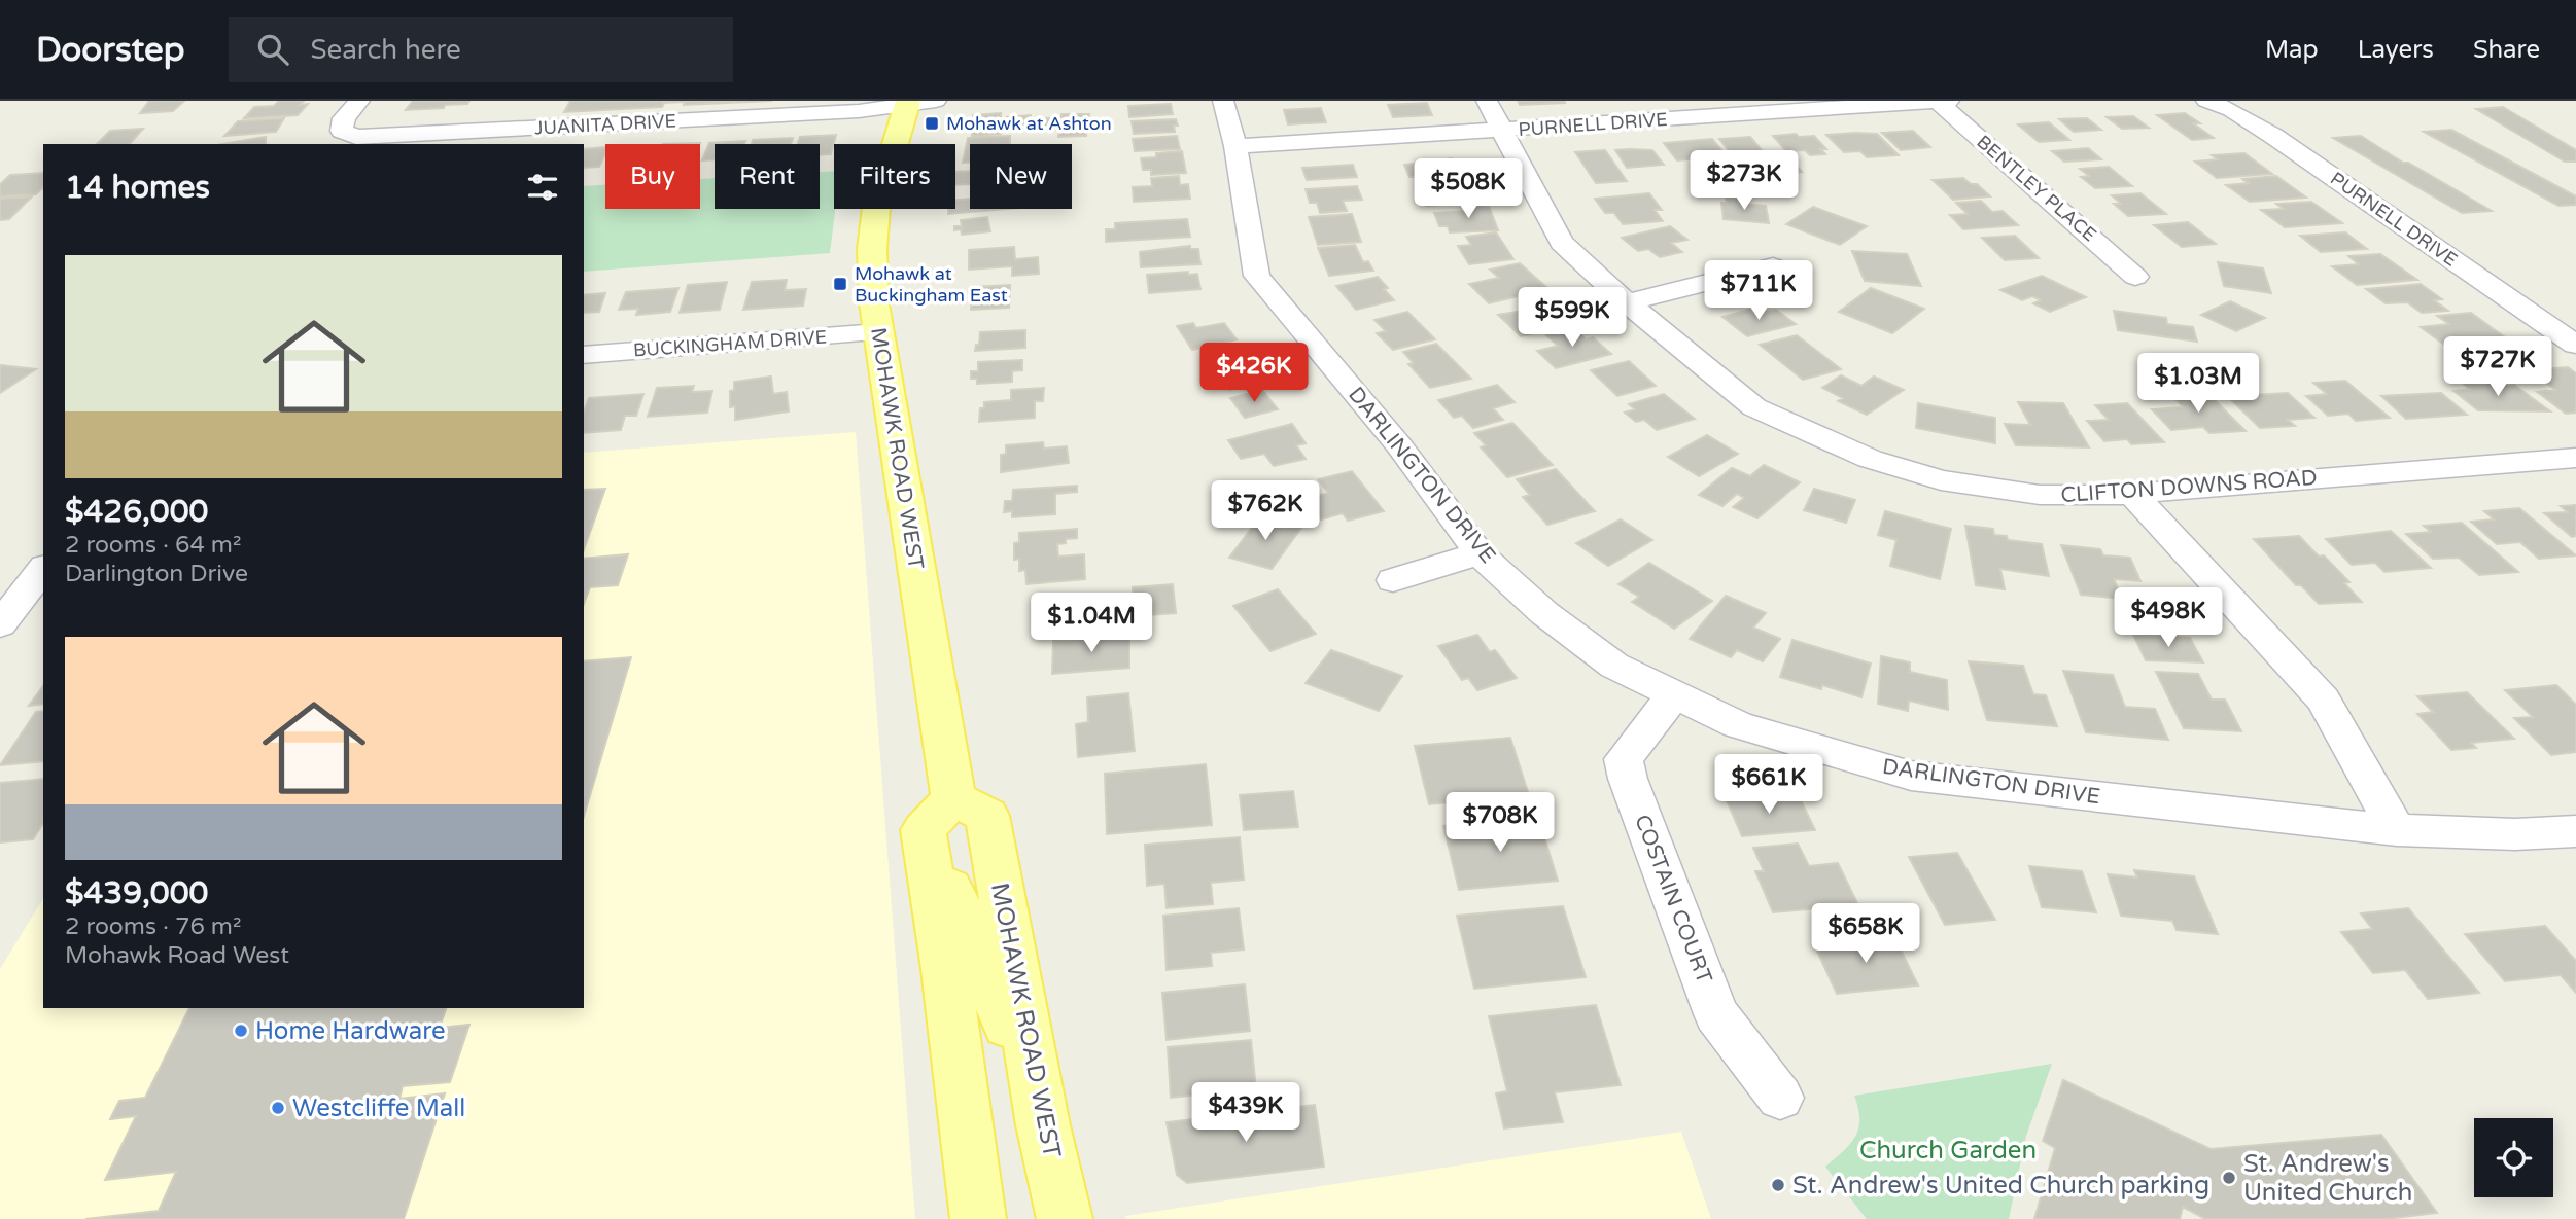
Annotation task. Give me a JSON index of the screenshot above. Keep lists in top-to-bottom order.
{
  "streets": {
    "main road": ["MOHAWK ROAD WEST"],
    "street": [
      "JUANITA DRIVE",
      "PURNELL DRIVE",
      "BENTLEY PLACE",
      "BUCKINGHAM DRIVE",
      "DARLINGTON DRIVE",
      "CLIFTON DOWNS ROAD",
      "COSTAIN COURT"
    ]
  },
  "crossings": [
    ["JUANITA DRIVE", "MOHAWK ROAD WEST"],
    ["PURNELL DRIVE", "BENTLEY PLACE"],
    ["PURNELL DRIVE", "DARLINGTON DRIVE"],
    ["PURNELL DRIVE", "CLIFTON DOWNS ROAD"],
    ["BUCKINGHAM DRIVE", "MOHAWK ROAD WEST"],
    ["DARLINGTON DRIVE", "COSTAIN COURT"]
  ],
  "parks": ["Church Garden"],
  "places": {
    "transit": ["Mohawk at Ashton", "Mohawk at Buckingham East"],
    "other": [
      "Home Hardware",
      "Westcliffe Mall",
      "St. Andrew's United Church",
      "St. Andrew's United Church parking"
    ]
  },
  "page": {
    "header": "Doorstep",
    "search": "Search here",
    "nav": ["Map", "Layers", "Share"],
    "chip": [
      "Buy",
      "Rent",
      "Filters",
      "New"
    ],
    "heading": "14 homes",
    "price": [
      "$273K",
      "$508K",
      "$711K",
      "$599K",
      "$727K",
      "$426K",
      "$1.03M",
      "$762K",
      "$498K",
      "$1.04M",
      "$661K",
      "$708K",
      "$658K",
      "$439K"
    ],
    "list": [
      {
        "name": "$426,000",
        "note": "2 rooms · 64 m² · Darlington Drive"
      },
      {
        "name": "$439,000",
        "note": "2 rooms · 76 m² · Mohawk Road West"
      }
    ]
  }
}
